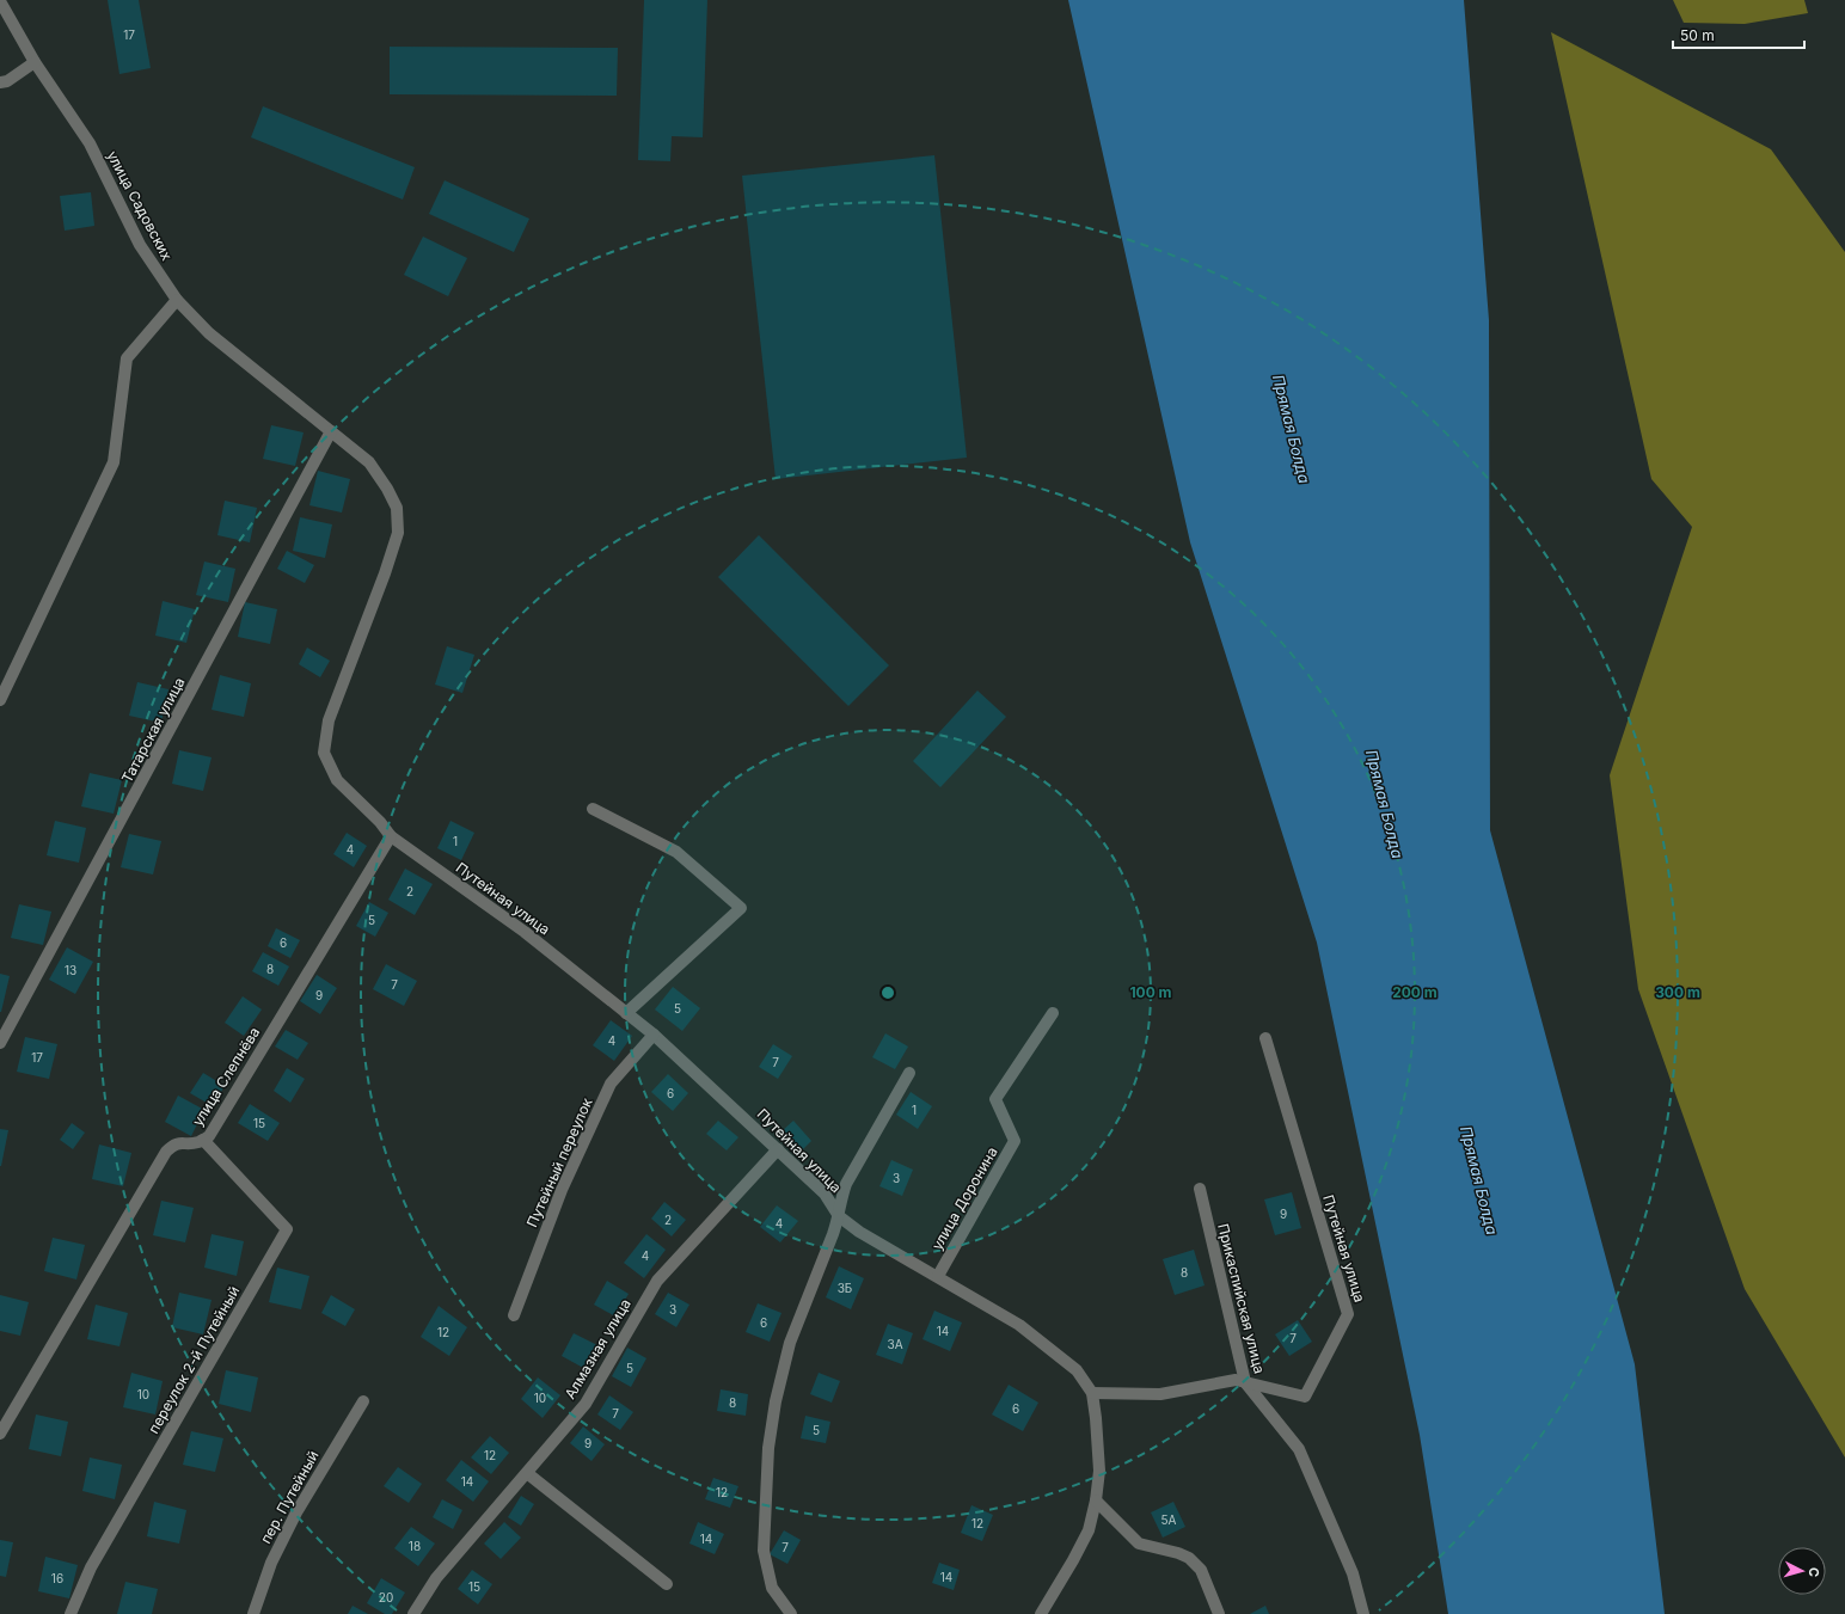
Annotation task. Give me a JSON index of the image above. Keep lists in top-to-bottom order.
{
  "streets": {
    "street": [
      "улица Садовских",
      "Татарская улица",
      "Путейная улица",
      "улица Слепнёва",
      "Путейный переулок",
      "улица Доронина",
      "Прикаспийская улица",
      "Алмазная улица",
      "переулок 2-й Путейный",
      "пер. Путейный"
    ]
  },
  "crossings": [
    ["улица Садовских", "Татарская улица"],
    ["улица Садовских", "Путейная улица"],
    ["Татарская улица", "Путейная улица"],
    ["Путейная улица", "улица Слепнёва"],
    ["Путейная улица", "Путейный переулок"],
    ["Путейная улица", "улица Доронина"],
    ["Путейная улица", "Прикаспийская улица"],
    ["Путейная улица", "Алмазная улица"],
    ["улица Слепнёва", "переулок 2-й Путейный"]
  ],
  "water": ["Прямая Болда"],
  "house_numbers": [
    "17",
    "1",
    "4",
    "2",
    "5",
    "6",
    "8",
    "13",
    "7",
    "9",
    "5",
    "4",
    "17",
    "7",
    "6",
    "1",
    "15",
    "3",
    "9",
    "2",
    "4",
    "4",
    "8",
    "3Б",
    "3",
    "6",
    "14",
    "12",
    "7",
    "3А",
    "5",
    "10",
    "10",
    "8",
    "6",
    "7",
    "5",
    "9",
    "12",
    "14",
    "12",
    "5А",
    "12",
    "14",
    "18",
    "7",
    "14",
    "16",
    "15",
    "20"
  ],
  "scale_bar": "50 m",
  "north": "right",
  "rings": ["100 m", "200 m", "300 m"]
}
